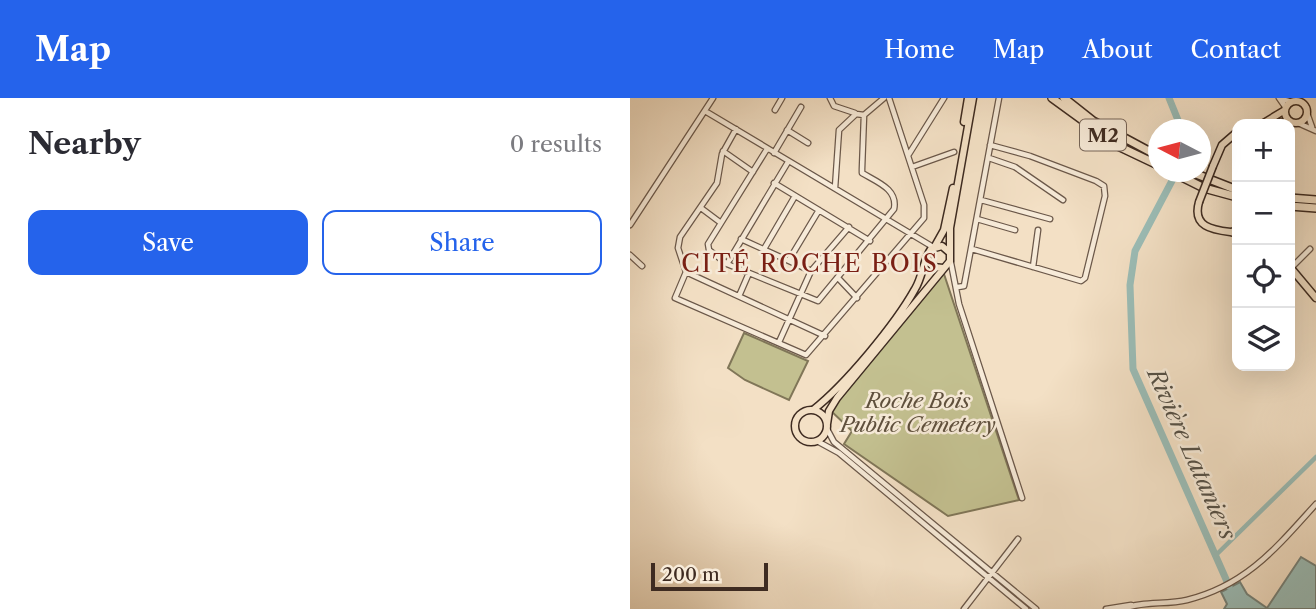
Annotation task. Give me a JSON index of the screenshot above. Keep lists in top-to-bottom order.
{
  "streets": {
    "highway": ["M2"]
  },
  "districts": ["CITÉ ROCHE BOIS"],
  "water": ["Rivière Lataniers"],
  "parks": ["Roche Bois Public Cemetery"],
  "scale_bar": "200 m",
  "north": "left",
  "page": {
    "header": "Map",
    "nav": [
      "Home",
      "Map",
      "About",
      "Contact"
    ],
    "heading": ["Nearby", "0 results"],
    "map_buttons": ["+", "−"],
    "buttons": ["Save", "Share"],
    "scale": "200 m"
  }
}
